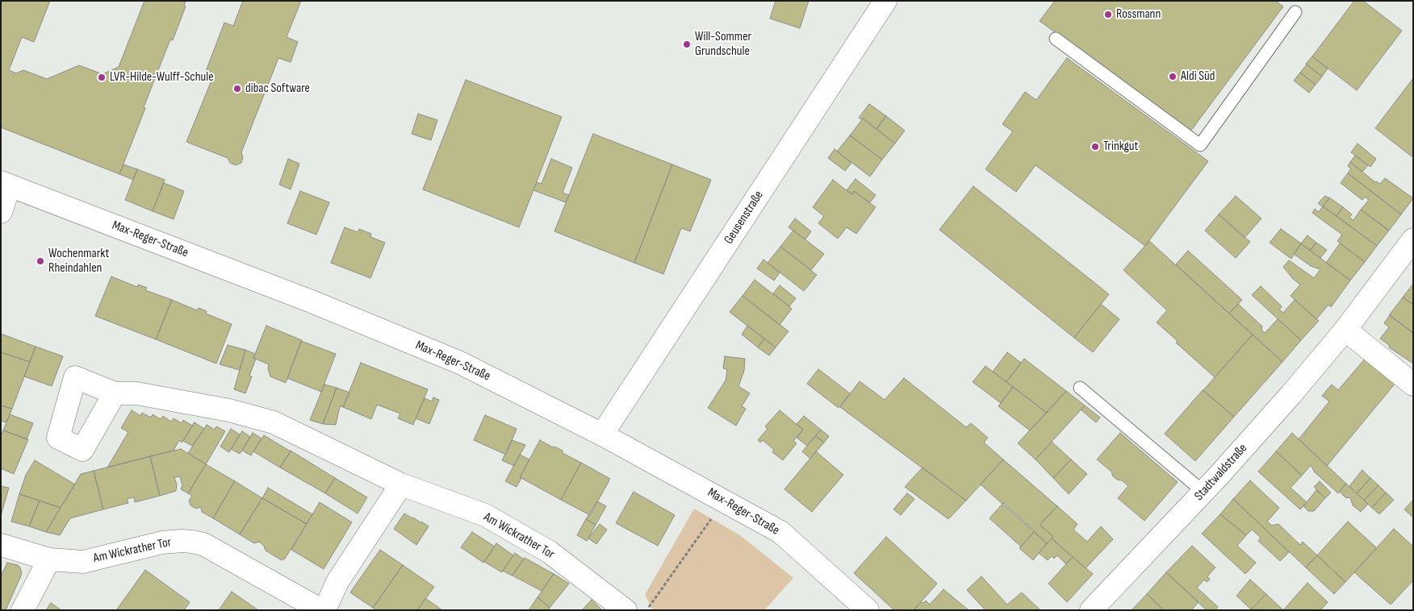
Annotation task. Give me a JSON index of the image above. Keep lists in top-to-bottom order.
{
  "streets": {
    "street": [
      "Geusenstraße",
      "Max-Reger-Straße",
      "Stadtwaldstraße",
      "Am Wickrather Tor"
    ]
  },
  "crossings": [
    ["Geusenstraße", "Max-Reger-Straße"]
  ],
  "places": [
    "Rossmann",
    "Will-Sommer Grundschule",
    "Aldi Süd",
    "LVR-Hilde-Wulff-Schule",
    "dibac Software",
    "Trinkgut",
    "Wochenmarkt Rheindahlen"
  ]
}
